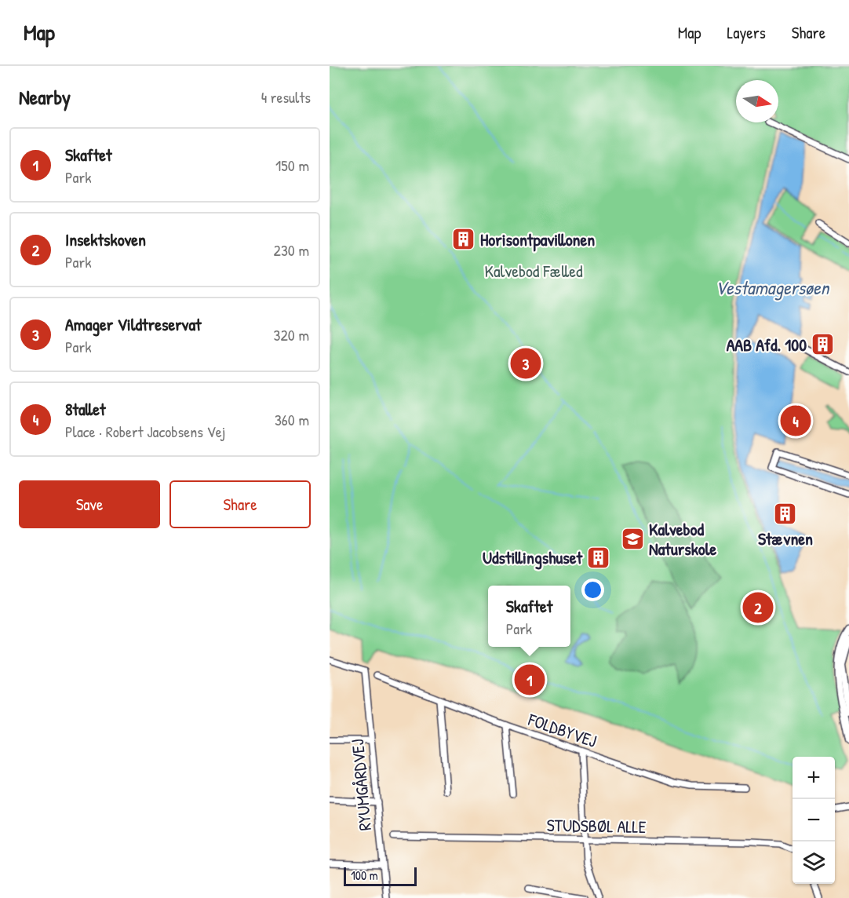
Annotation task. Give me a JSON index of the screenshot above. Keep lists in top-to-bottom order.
{
  "streets": {
    "street": ["FOLDBYVEJ", "RYUMGÅRDVEJ", "STUDSBØL ALLE"]
  },
  "water": ["Vestamagersøen"],
  "parks": ["Kalvebod Fælled"],
  "places": {
    "building": [
      "Horisontpavillonen",
      "AAB Afd. 100",
      "Stævnen",
      "Udstillingshuset"
    ],
    "school or university": ["Kalvebod Naturskole"]
  },
  "scale_bar": "100 m",
  "north": "right",
  "page": {
    "header": "Map",
    "nav": ["Map", "Layers", "Share"],
    "heading": ["Nearby", "4 results"],
    "list": [
      {
        "mark": "1",
        "name": "Skaftet",
        "note": "Park",
        "value": "150 m"
      },
      {
        "mark": "2",
        "name": "Insektskoven",
        "note": "Park",
        "value": "230 m"
      },
      {
        "mark": "3",
        "name": "Amager Vildtreservat",
        "note": "Park",
        "value": "320 m"
      },
      {
        "mark": "4",
        "name": "8tallet",
        "note": "Place · Robert Jacobsens Vej",
        "value": "360 m"
      }
    ],
    "pins": [
      "3",
      "4",
      "2",
      "1"
    ],
    "buttons": ["Save", "Share"],
    "popup": ["Skaftet", "Park"],
    "map_buttons": ["+", "−"],
    "scale": "100 m"
  }
}
